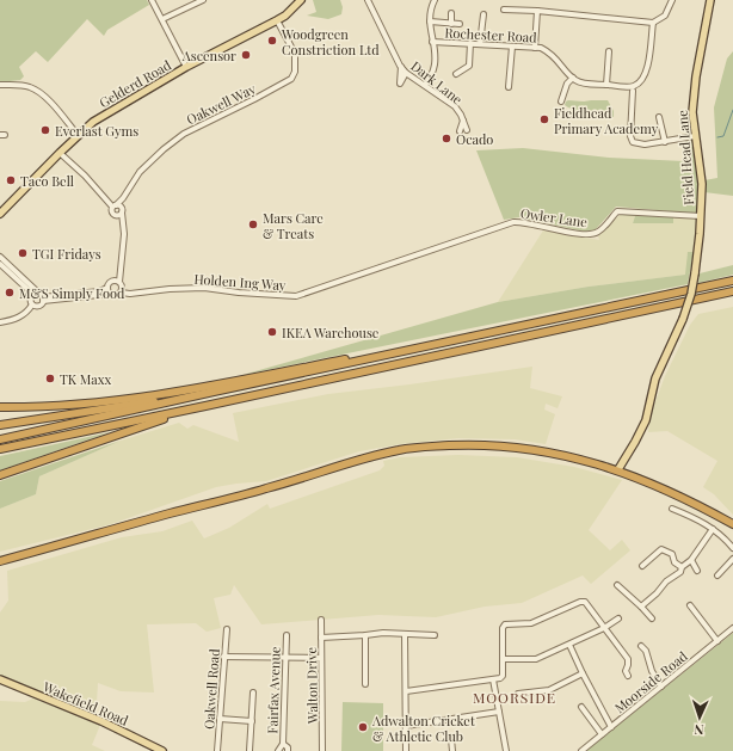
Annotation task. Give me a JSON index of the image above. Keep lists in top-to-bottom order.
{
  "streets": {
    "main road": ["Gelderd Road", "Field Head Lane", "Wakefield Road"],
    "street": [
      "Rochester Road",
      "Dark Lane",
      "Oakwell Way",
      "Owler Lane",
      "Holden Ing Way",
      "Moorside Road",
      "Walton Drive",
      "Oakwell Road",
      "Fairfax Avenue"
    ]
  },
  "crossings": [
    ["Gelderd Road", "Oakwell Way"],
    ["Oakwell Way", "Holden Ing Way"],
    ["Field Head Lane", "Owler Lane"],
    ["Owler Lane", "Holden Ing Way"]
  ],
  "districts": ["MOORSIDE"],
  "places": [
    "Woodgreen Constriction Ltd",
    "Ascensor",
    "Fieldhead Primary Academy",
    "Everlast Gyms",
    "Ocado",
    "Taco Bell",
    "Mars Care & Treats",
    "TGI Fridays",
    "M&S Simply Food",
    "IKEA Warehouse",
    "TK Maxx",
    "Adwalton Cricket & Athletic Club"
  ],
  "north": "bottom"
}
